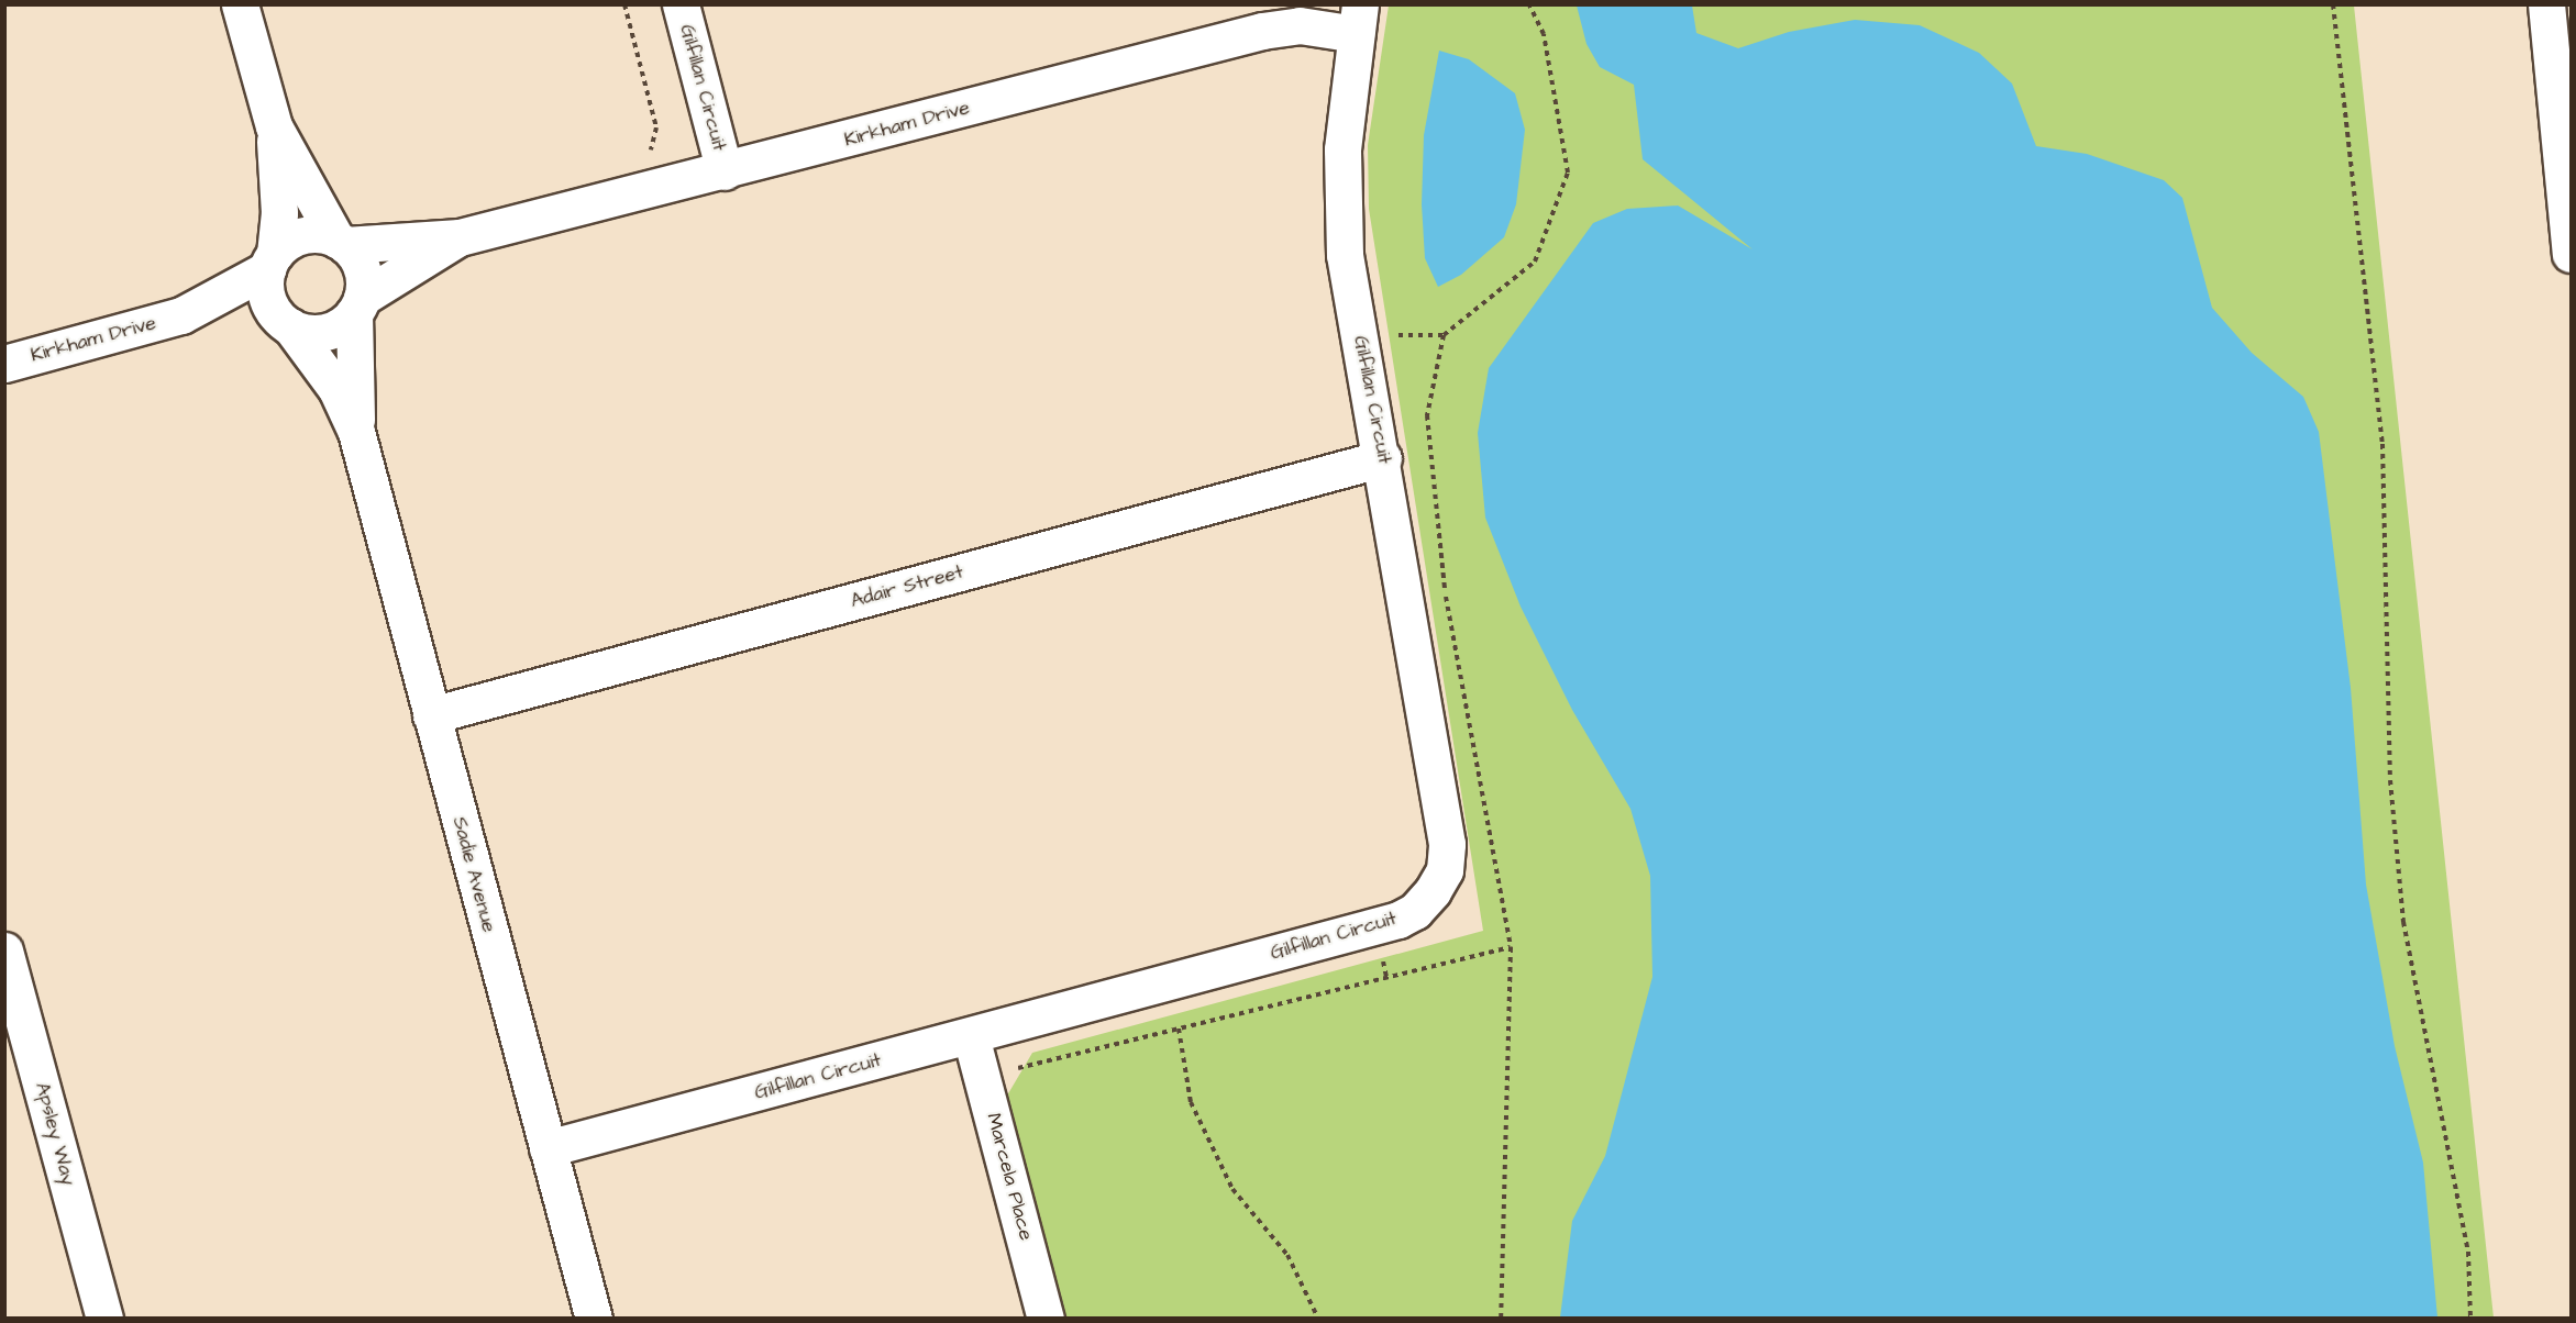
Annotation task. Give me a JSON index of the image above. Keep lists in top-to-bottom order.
{
  "streets": {
    "main road": [
      "Gilfillan Circuit",
      "Kirkham Drive",
      "Adair Street",
      "Sadie Avenue",
      "Apsley Way",
      "Marcela Place"
    ]
  },
  "crossings": [
    ["Gilfillan Circuit", "Kirkham Drive"],
    ["Gilfillan Circuit", "Adair Street"],
    ["Gilfillan Circuit", "Sadie Avenue"],
    ["Gilfillan Circuit", "Marcela Place"],
    ["Kirkham Drive", "Sadie Avenue"],
    ["Adair Street", "Sadie Avenue"]
  ]
}
